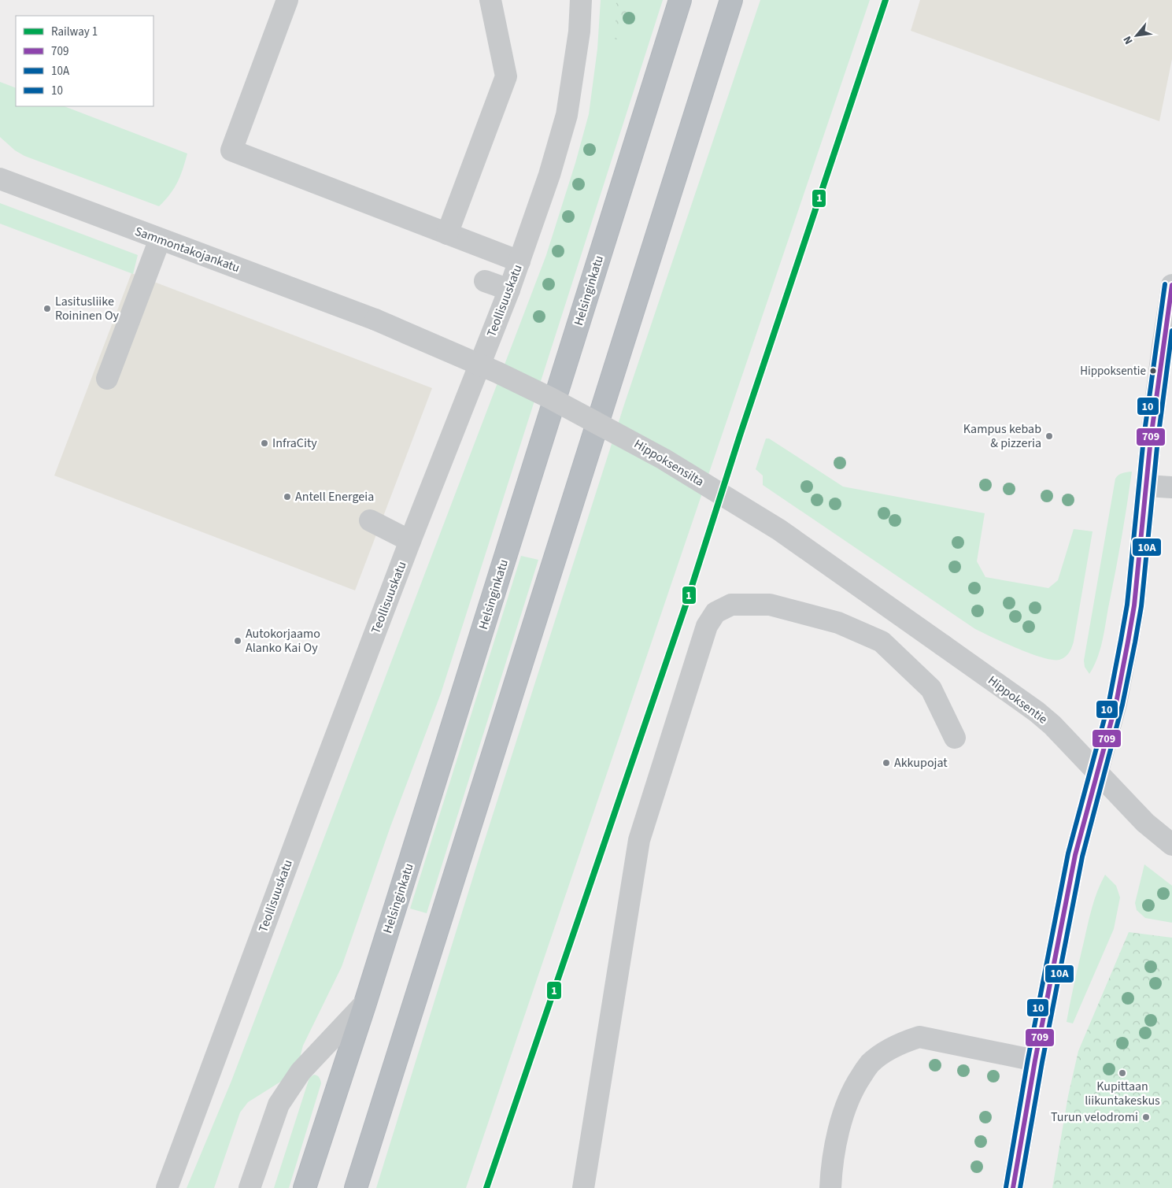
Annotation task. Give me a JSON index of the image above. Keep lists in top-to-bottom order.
{
  "streets": {
    "highway": ["Helsinginkatu"],
    "street": [
      "Sammontakojankatu",
      "Teollisuuskatu",
      "Hippoksensilta",
      "Hippoksentie"
    ]
  },
  "crossings": [
    ["Sammontakojankatu", "Hippoksensilta"],
    ["Hippoksensilta", "Hippoksentie"]
  ],
  "places": [
    "Lasitusliike Roininen Oy",
    "Hippoksentie",
    "Kampus kebab & pizzeria",
    "InfraCity",
    "Antell Energeia",
    "Autokorjaamo Alanko Kai Oy",
    "Akkupojat",
    "Kupittaan liikuntakeskus",
    "Turun velodromi"
  ],
  "lines": [
    "rail line 1",
    "transit line 10",
    "transit line 709",
    "transit line 10A"
  ],
  "legend": [
    "Railway 1",
    "709",
    "10A",
    "10"
  ],
  "north": "bottom left"
}
